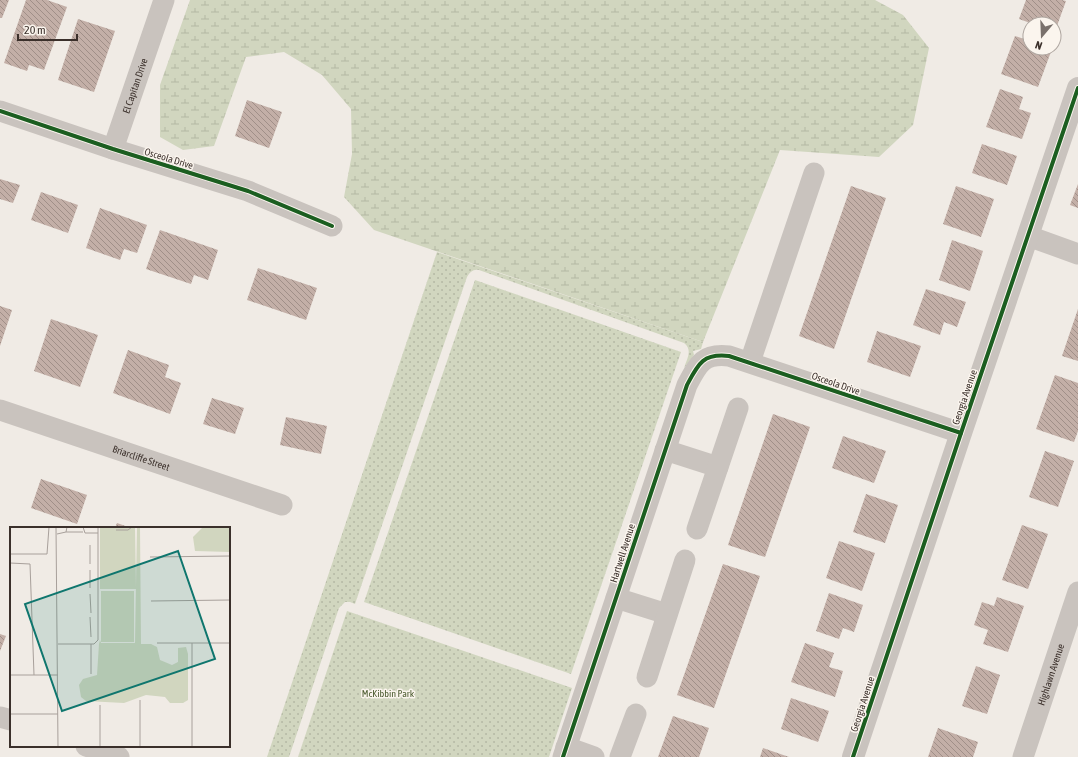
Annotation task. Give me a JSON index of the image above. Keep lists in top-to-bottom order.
{
  "streets": {
    "street": [
      "El Capitan Drive",
      "Osceola Drive",
      "Georgia Avenue",
      "Briarcliffe Street",
      "Hartwell Avenue",
      "Highlawn Avenue"
    ]
  },
  "crossings": [
    ["El Capitan Drive", "Osceola Drive"],
    ["Osceola Drive", "Georgia Avenue"],
    ["Osceola Drive", "Hartwell Avenue"]
  ],
  "parks": ["McKibbin Park"],
  "scale_bar": "20 m",
  "north": "bottom"
}
